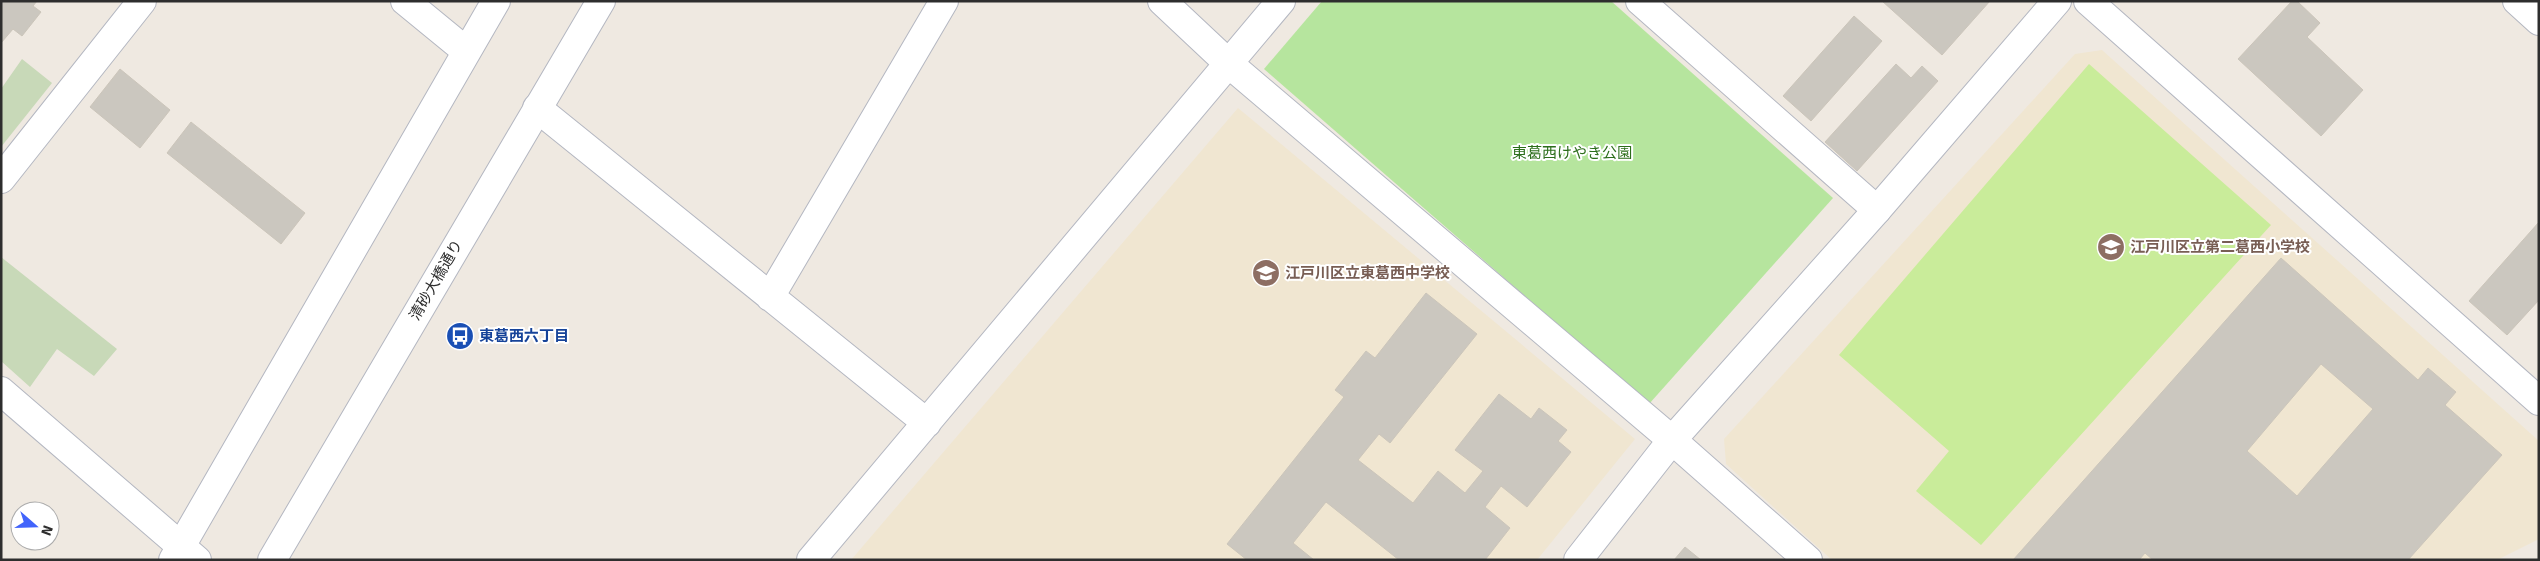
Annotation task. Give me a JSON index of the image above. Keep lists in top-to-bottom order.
{
  "streets": {
    "street": ["清砂大橋通り"]
  },
  "parks": ["東葛西けやき公園"],
  "places": {
    "school or university": ["江戸川区立第二葛西小学校", "江戸川区立東葛西中学校"],
    "bus stop": ["東葛西六丁目"]
  },
  "north": "right"
}
